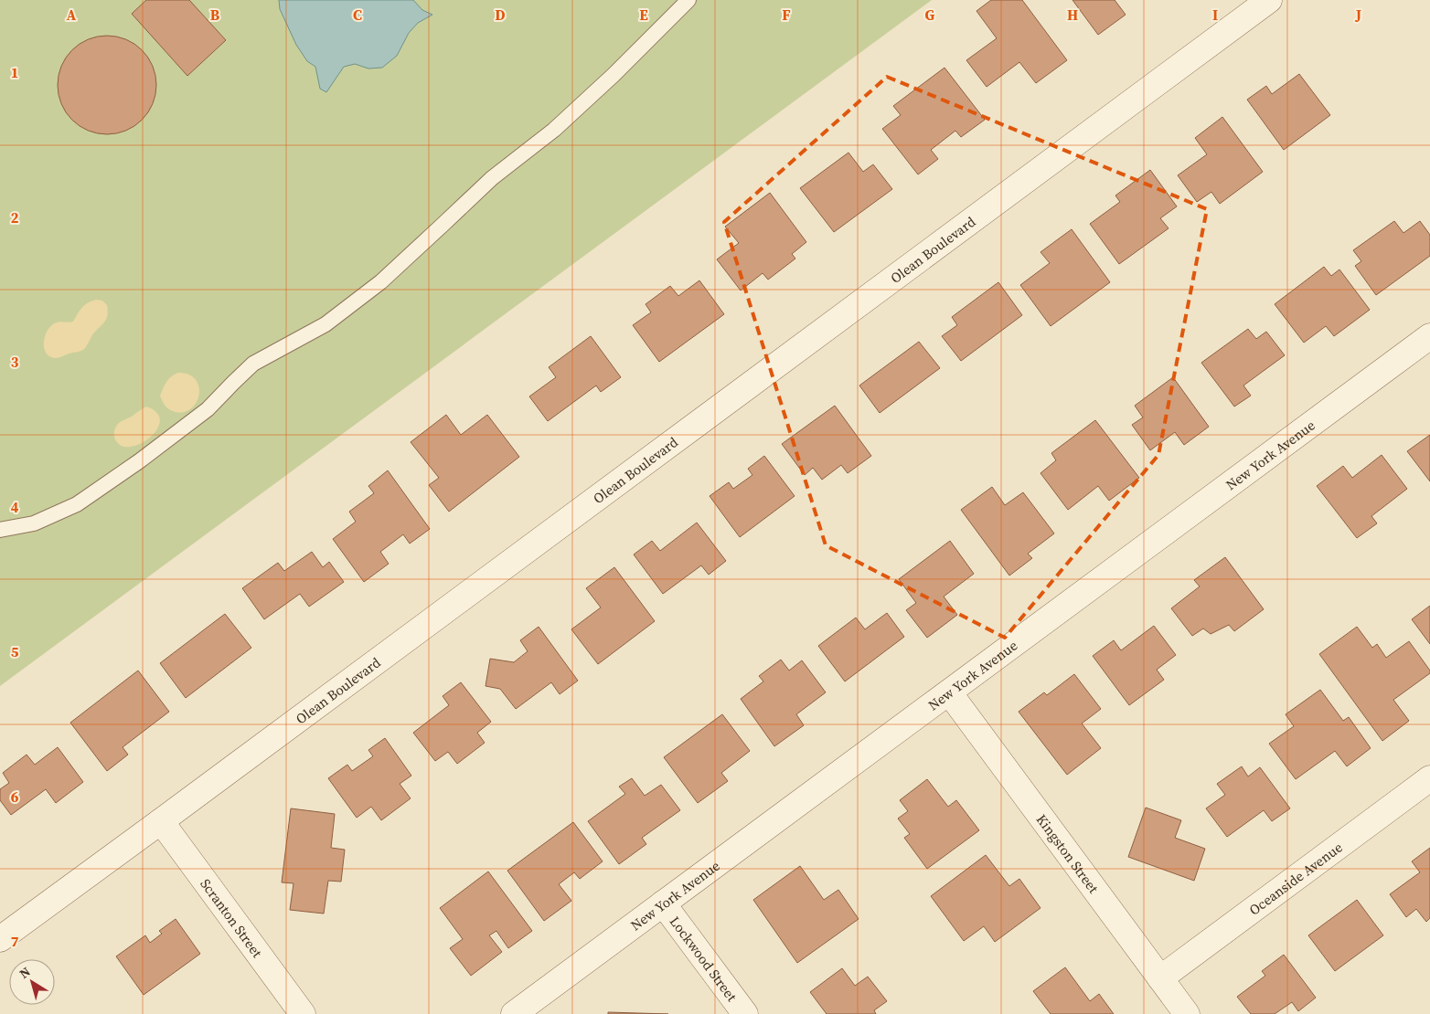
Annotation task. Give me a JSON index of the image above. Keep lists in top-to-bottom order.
{
  "streets": {
    "street": [
      "Olean Boulevard",
      "New York Avenue",
      "Kingston Street",
      "Oceanside Avenue",
      "Scranton Street",
      "Lockwood Street"
    ]
  },
  "crossings": [
    ["Olean Boulevard", "Scranton Street"],
    ["New York Avenue", "Kingston Street"],
    ["New York Avenue", "Lockwood Street"],
    ["Kingston Street", "Oceanside Avenue"]
  ],
  "north": "top left",
  "grid": {
    "columns": [
      "A",
      "B",
      "C",
      "D",
      "E",
      "F",
      "G",
      "H",
      "I",
      "J"
    ],
    "rows": [
      "1",
      "2",
      "3",
      "4",
      "5",
      "6",
      "7"
    ]
  }
}
